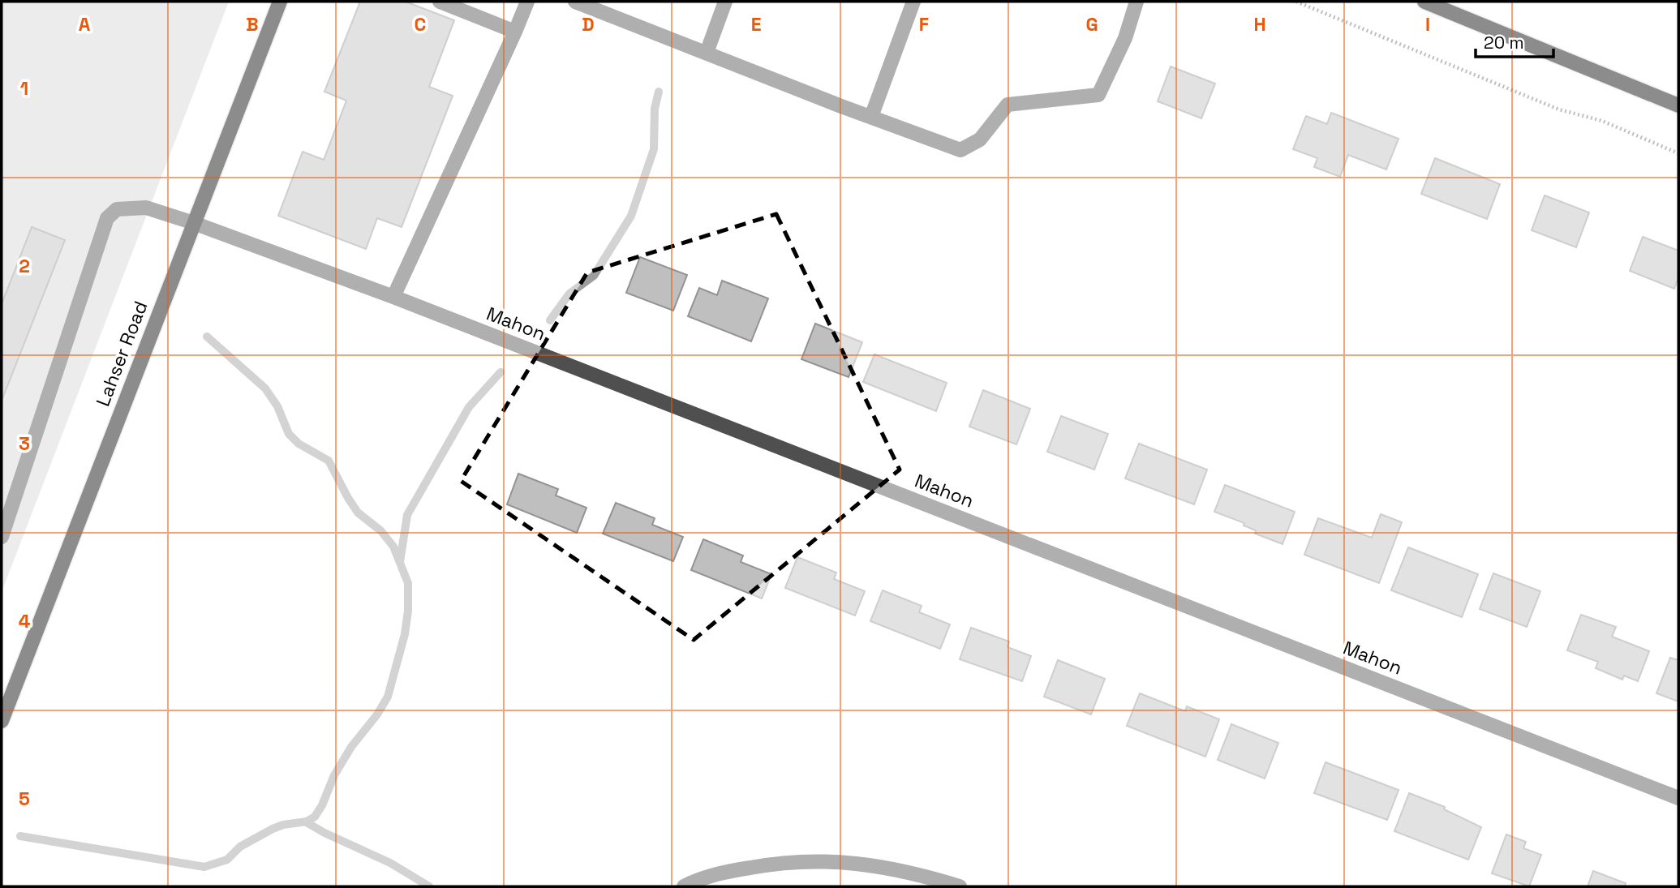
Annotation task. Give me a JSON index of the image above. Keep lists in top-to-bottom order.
{
  "streets": {
    "main road": ["Lahser Road"],
    "street": ["Mahon"]
  },
  "crossings": [
    ["Mahon", "Lahser Road"]
  ],
  "scale_bar": "20 m",
  "grid": {
    "columns": [
      "A",
      "B",
      "C",
      "D",
      "E",
      "F",
      "G",
      "H",
      "I"
    ],
    "rows": [
      "1",
      "2",
      "3",
      "4",
      "5"
    ]
  }
}
